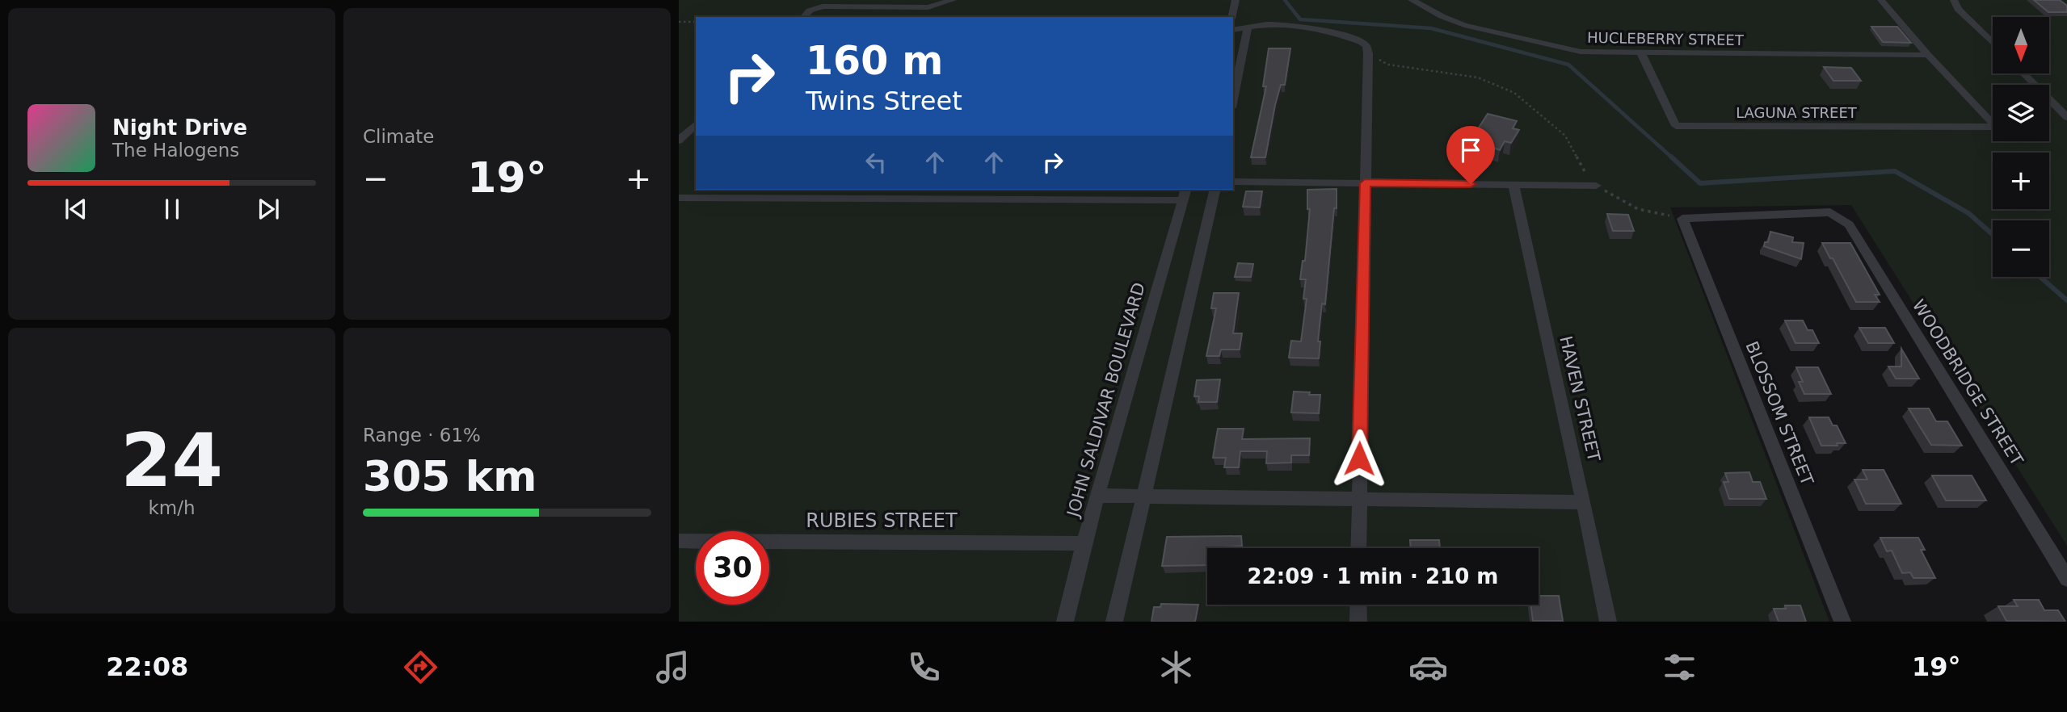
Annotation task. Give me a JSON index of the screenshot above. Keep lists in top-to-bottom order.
{
  "streets": {
    "street": [
      "HUCLEBERRY STREET",
      "LAGUNA STREET",
      "WOODBRIDGE STREET",
      "HAVEN STREET",
      "JOHN SALDIVAR BOULEVARD",
      "BLOSSOM STREET",
      "RUBIES STREET"
    ]
  },
  "crossings": [
    ["HUCLEBERRY STREET", "LAGUNA STREET"],
    ["WOODBRIDGE STREET", "BLOSSOM STREET"],
    ["JOHN SALDIVAR BOULEVARD", "RUBIES STREET"]
  ],
  "north": "bottom",
  "page": {
    "tile": [
      "Climate",
      ["24", "km/h"],
      ["Range · 61%", "305 km"]
    ],
    "map_buttons": ["+", "−"],
    "turn": ["160 m", "Twins Street"],
    "song": ["Night Drive", "The Halogens"],
    "heat": ["−", "19°", "+"],
    "limit": "30",
    "trip": "22:09 · 1 min · 210 m",
    "tabs": ["22:08", "19°"]
  }
}
